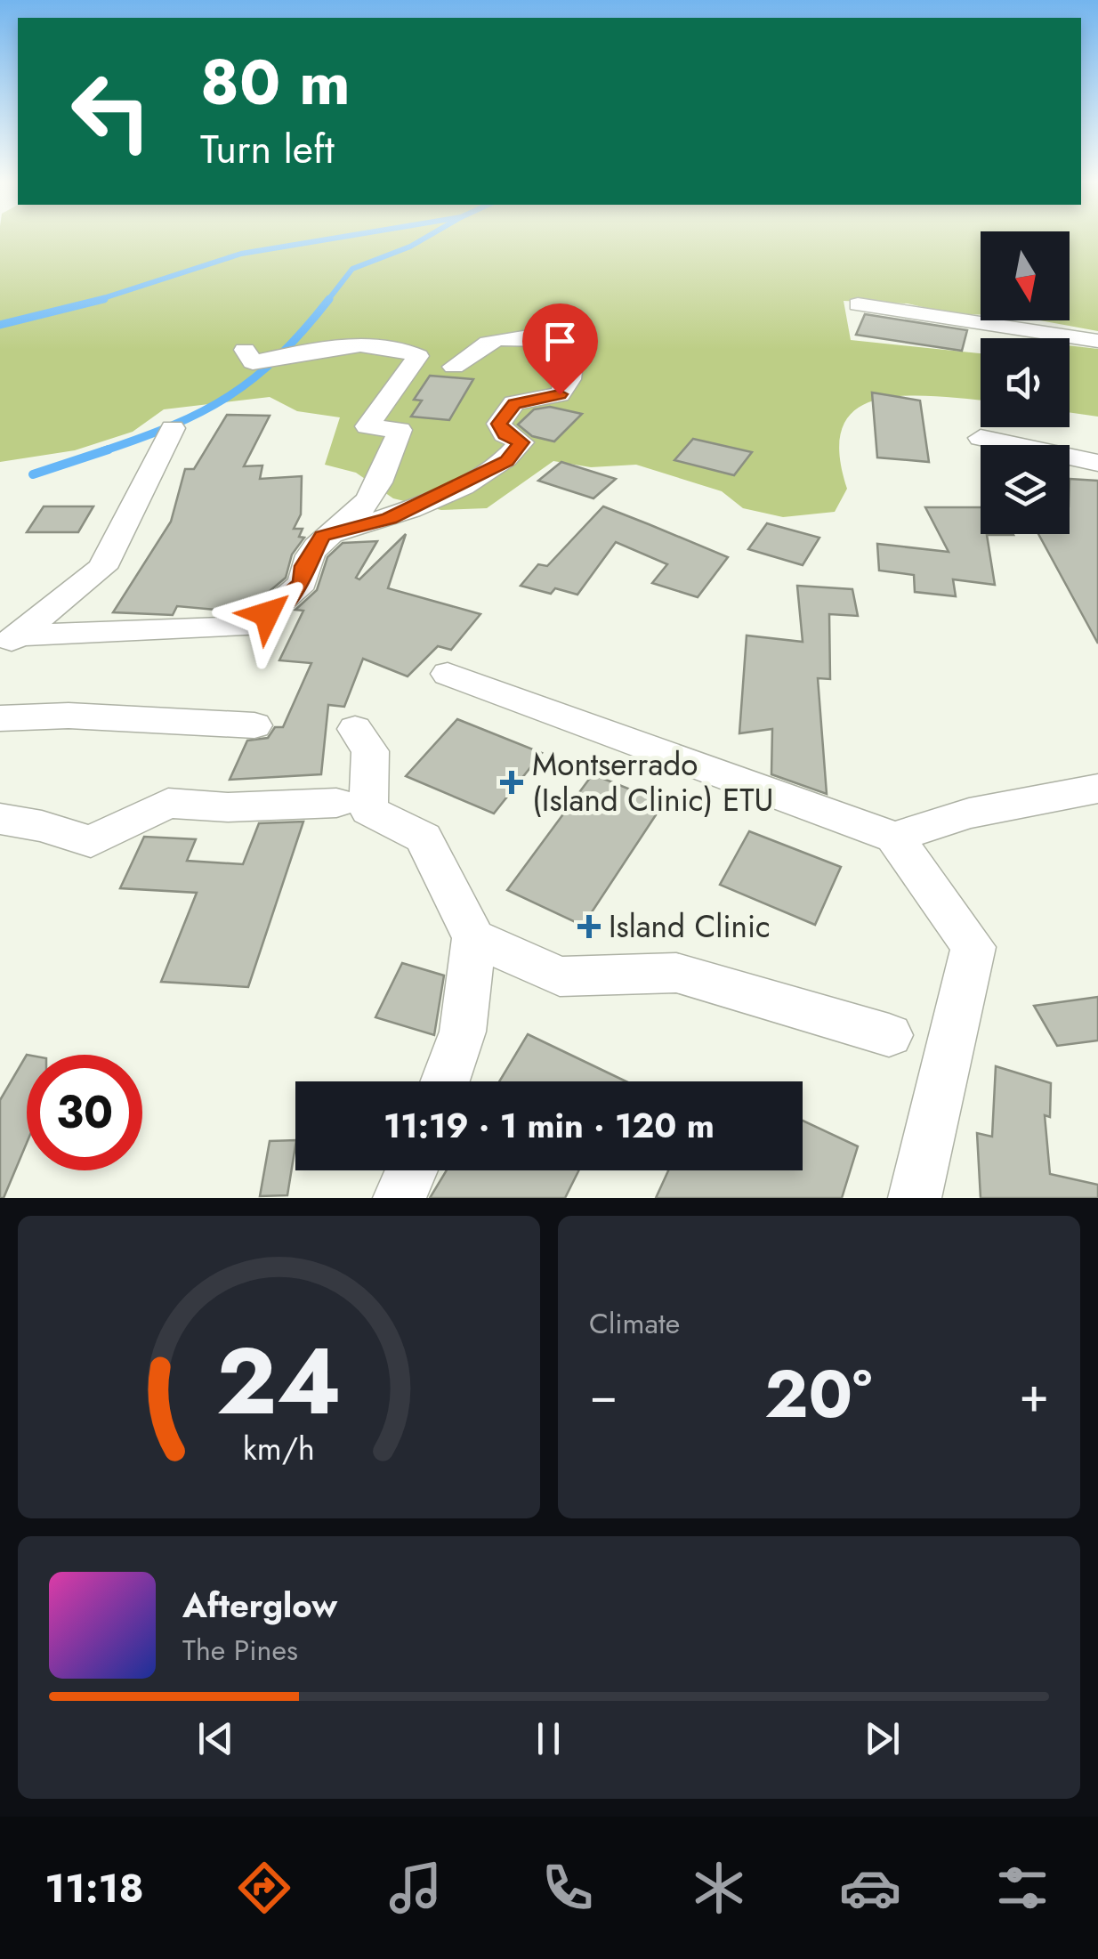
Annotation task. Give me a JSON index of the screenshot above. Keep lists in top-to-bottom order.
{
  "places": {
    "health": ["Montserrado (Island Clinic) ETU", "Island Clinic"]
  },
  "north": "bottom",
  "page": {
    "turn": ["80 m", "Turn left"],
    "limit": "30",
    "trip": "11:19 · 1 min · 120 m",
    "tile": "Climate",
    "heat": ["−", "20°", "+"],
    "song": ["Afterglow", "The Pines"],
    "tabs": "11:18",
    "gauge": ["24", "km/h"]
  }
}
